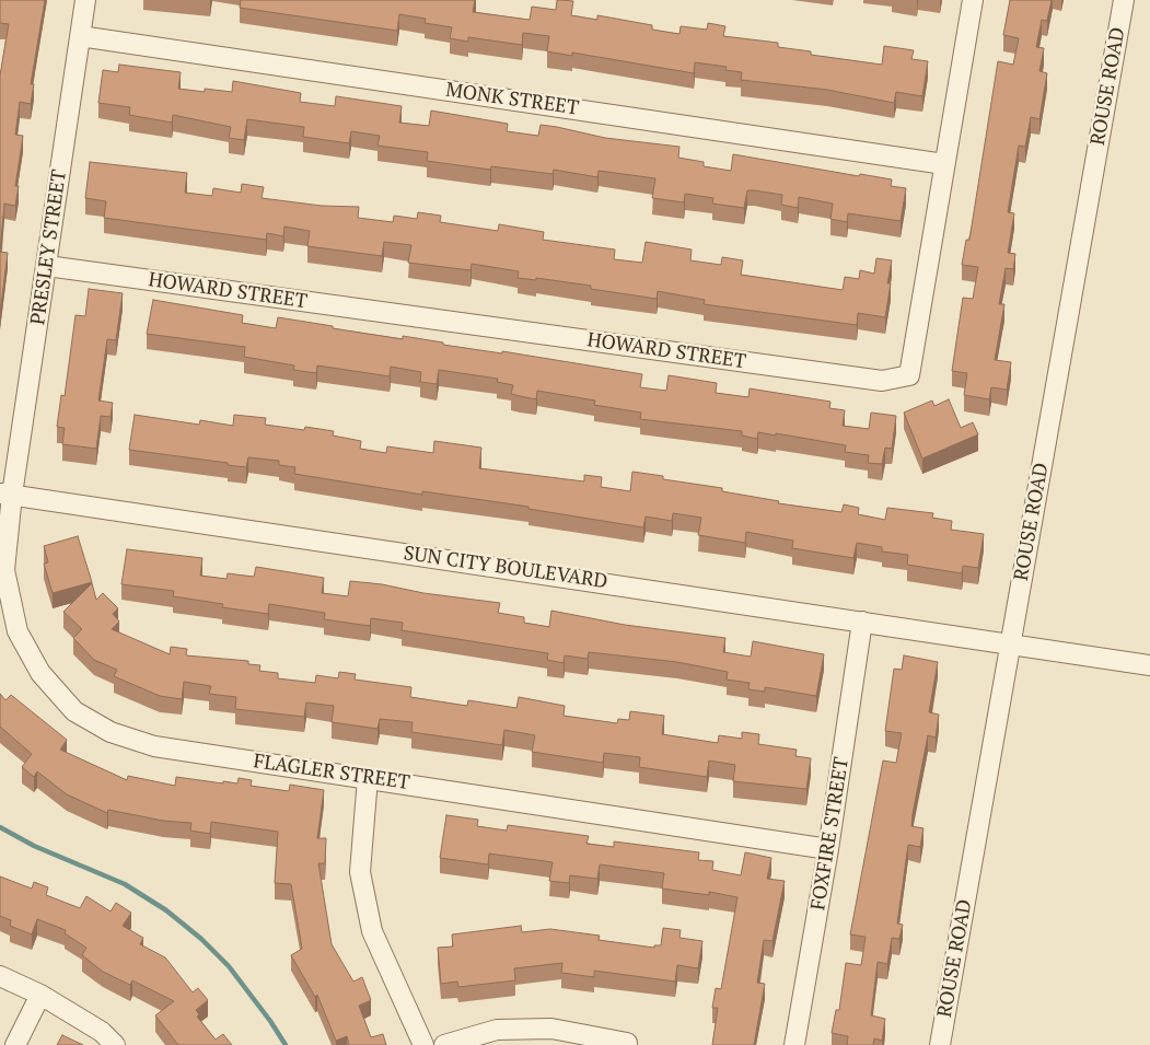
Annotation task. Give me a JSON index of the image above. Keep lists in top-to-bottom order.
{
  "streets": {
    "street": [
      "ROUSE ROAD",
      "MONK STREET",
      "PRESLEY STREET",
      "HOWARD STREET",
      "SUN CITY BOULEVARD",
      "FLAGLER STREET",
      "FOXFIRE STREET"
    ]
  },
  "crossings": [
    ["ROUSE ROAD", "SUN CITY BOULEVARD"],
    ["MONK STREET", "PRESLEY STREET"],
    ["MONK STREET", "HOWARD STREET"],
    ["PRESLEY STREET", "HOWARD STREET"],
    ["PRESLEY STREET", "SUN CITY BOULEVARD"],
    ["PRESLEY STREET", "FLAGLER STREET"],
    ["SUN CITY BOULEVARD", "FLAGLER STREET"],
    ["SUN CITY BOULEVARD", "FOXFIRE STREET"],
    ["FLAGLER STREET", "FOXFIRE STREET"]
  ]
}
